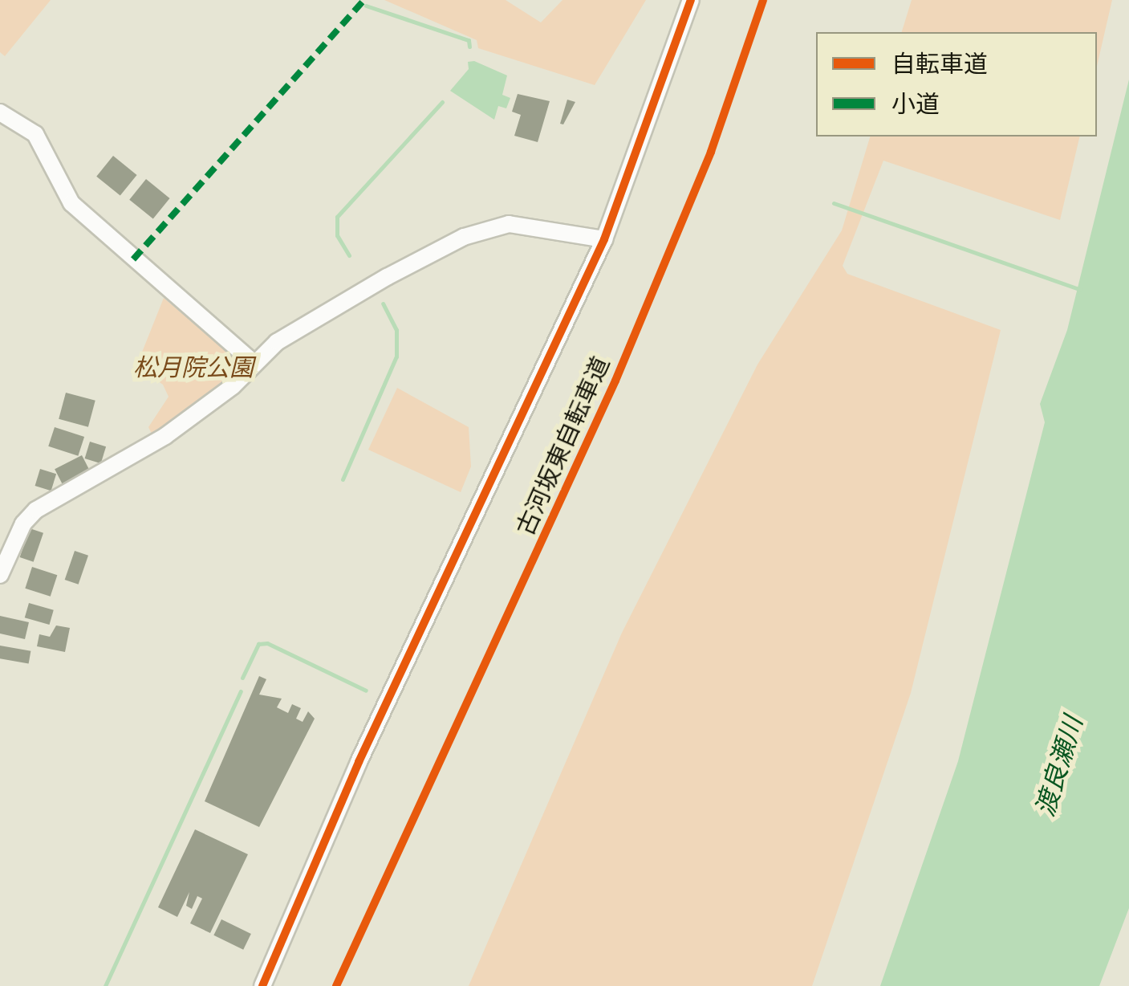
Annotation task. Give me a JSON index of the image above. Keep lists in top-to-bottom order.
{
  "streets": {
    "cycle path": ["古河坂東自転車道"]
  },
  "water": ["渡良瀬川"],
  "parks": ["松月院公園"],
  "legend": ["自転車道", "小道"]
}
